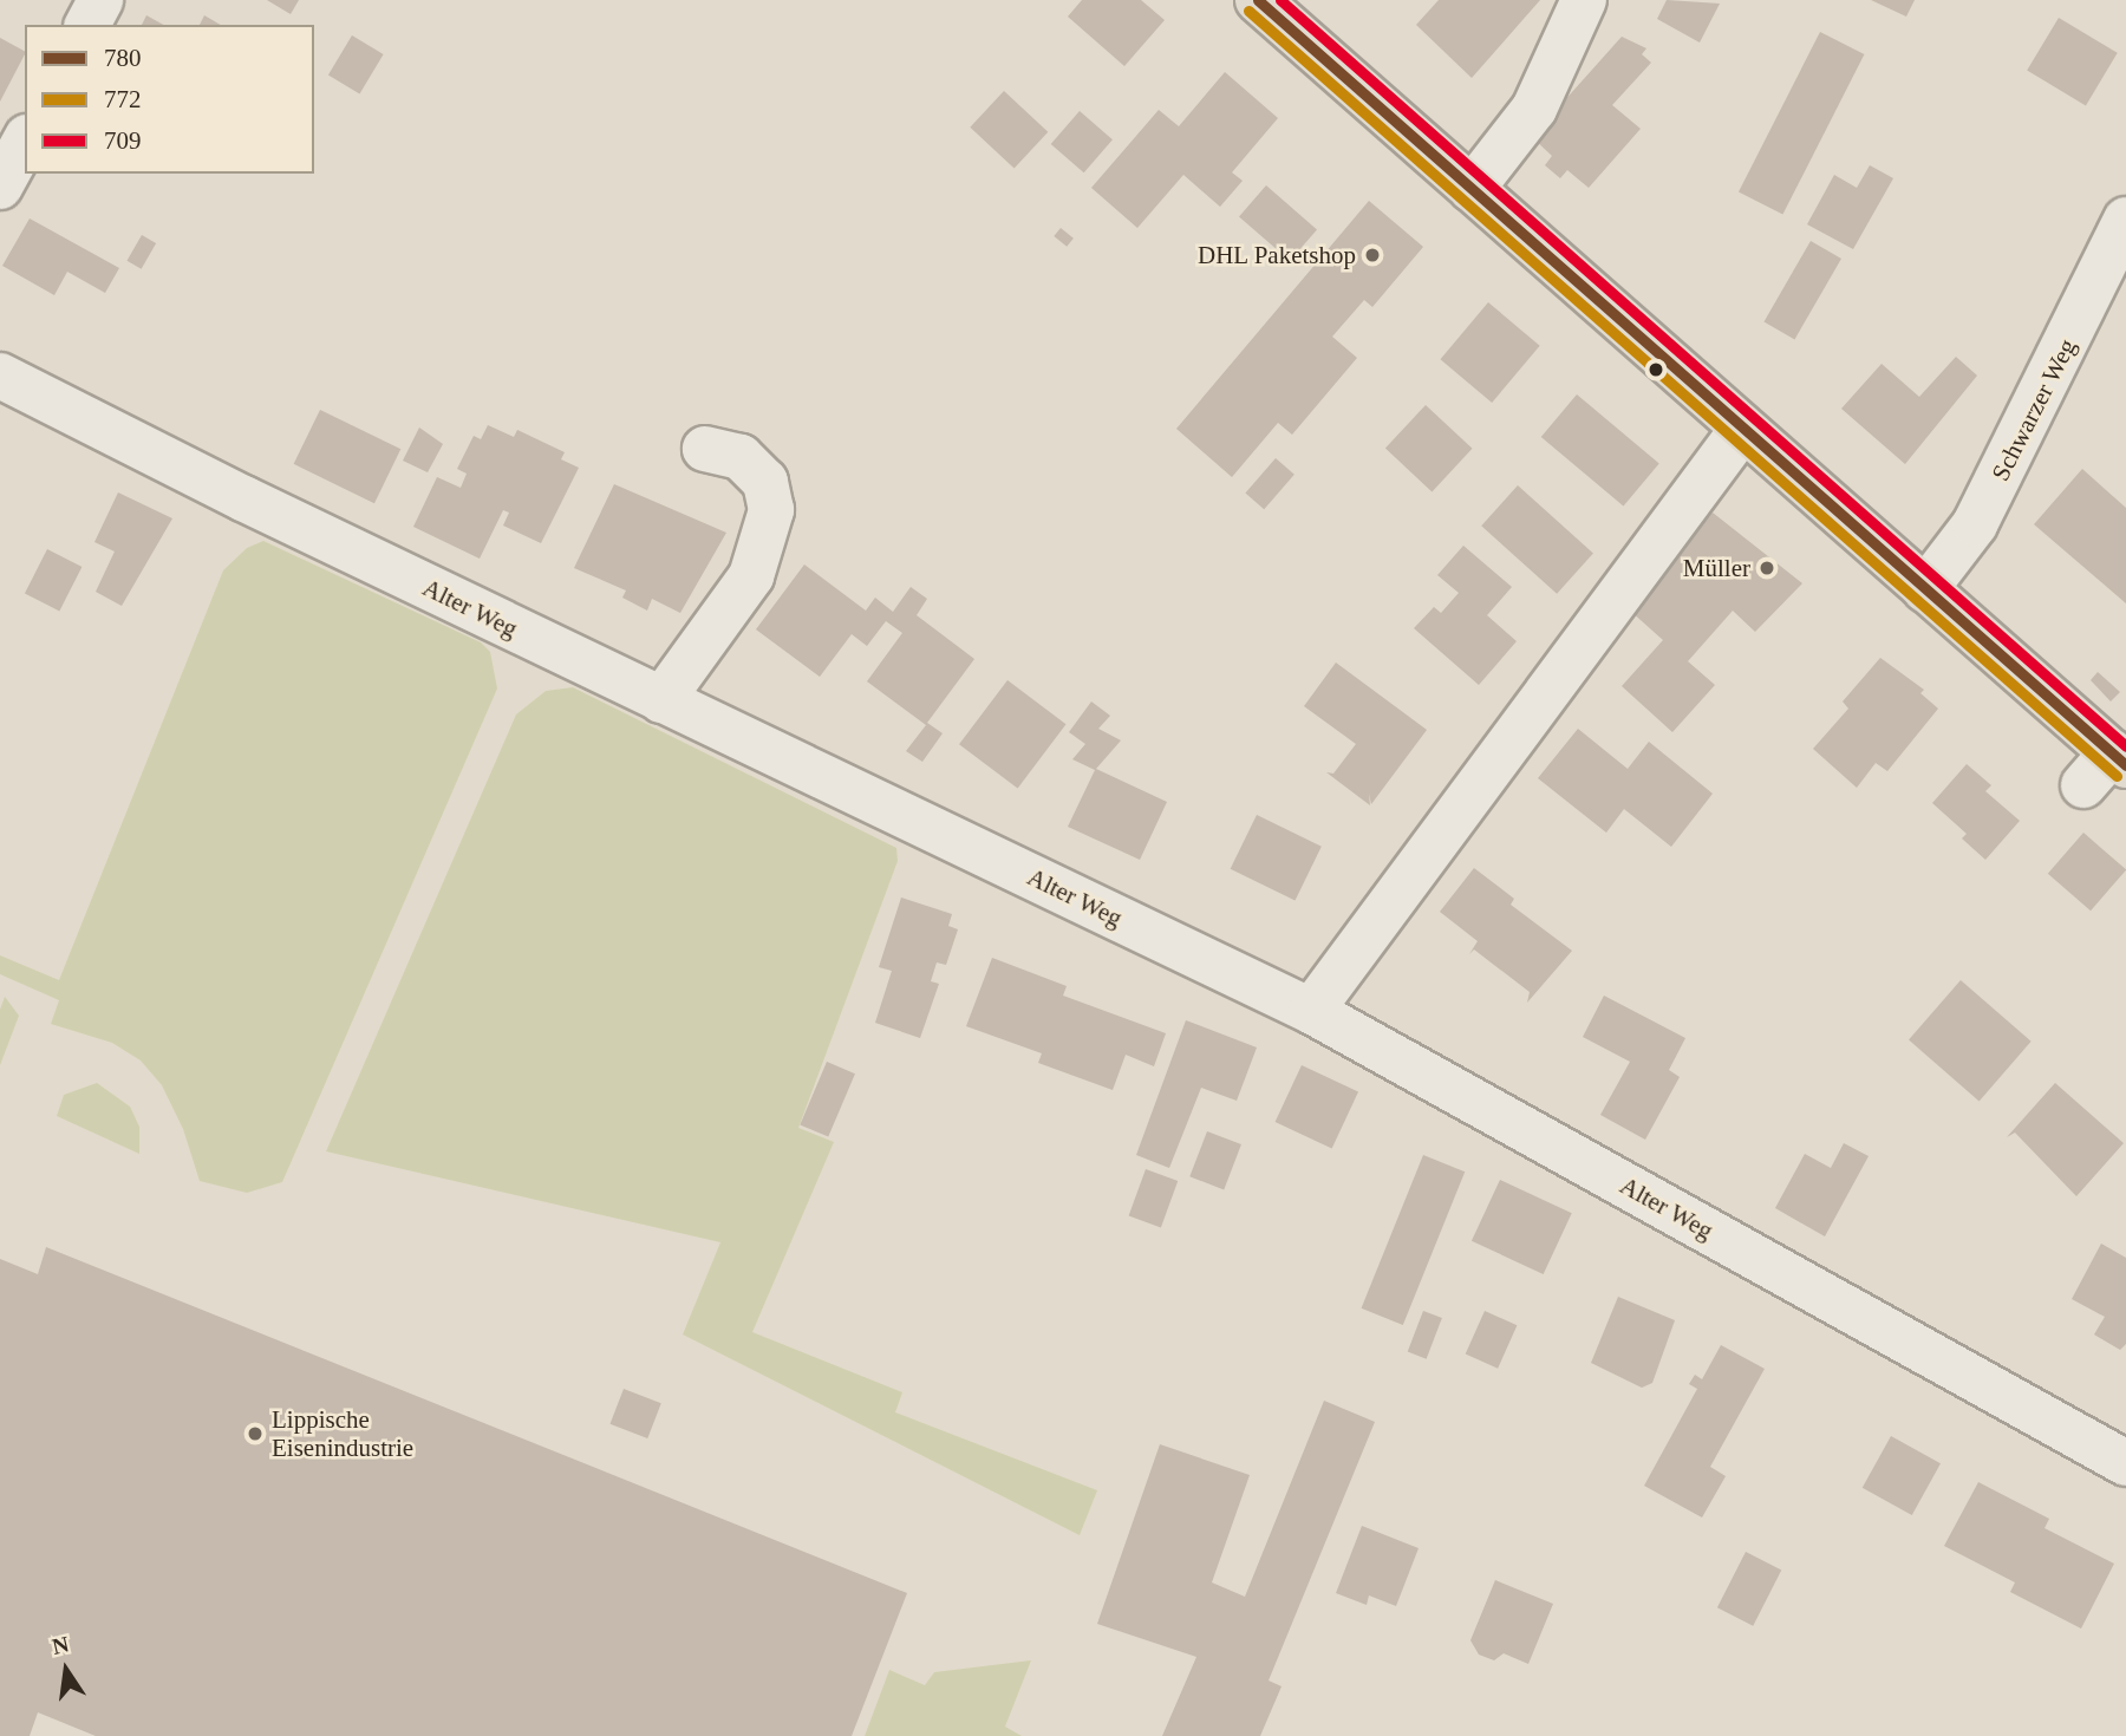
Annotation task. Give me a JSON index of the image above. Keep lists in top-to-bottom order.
{
  "streets": {
    "street": ["Schwarzer Weg", "Alter Weg"]
  },
  "places": ["DHL Paketshop", "Müller", "Lippische Eisenindustrie"],
  "lines": ["transit line 780", "transit line 709", "transit line 772"],
  "legend": ["780", "772", "709"],
  "north": "top"
}
